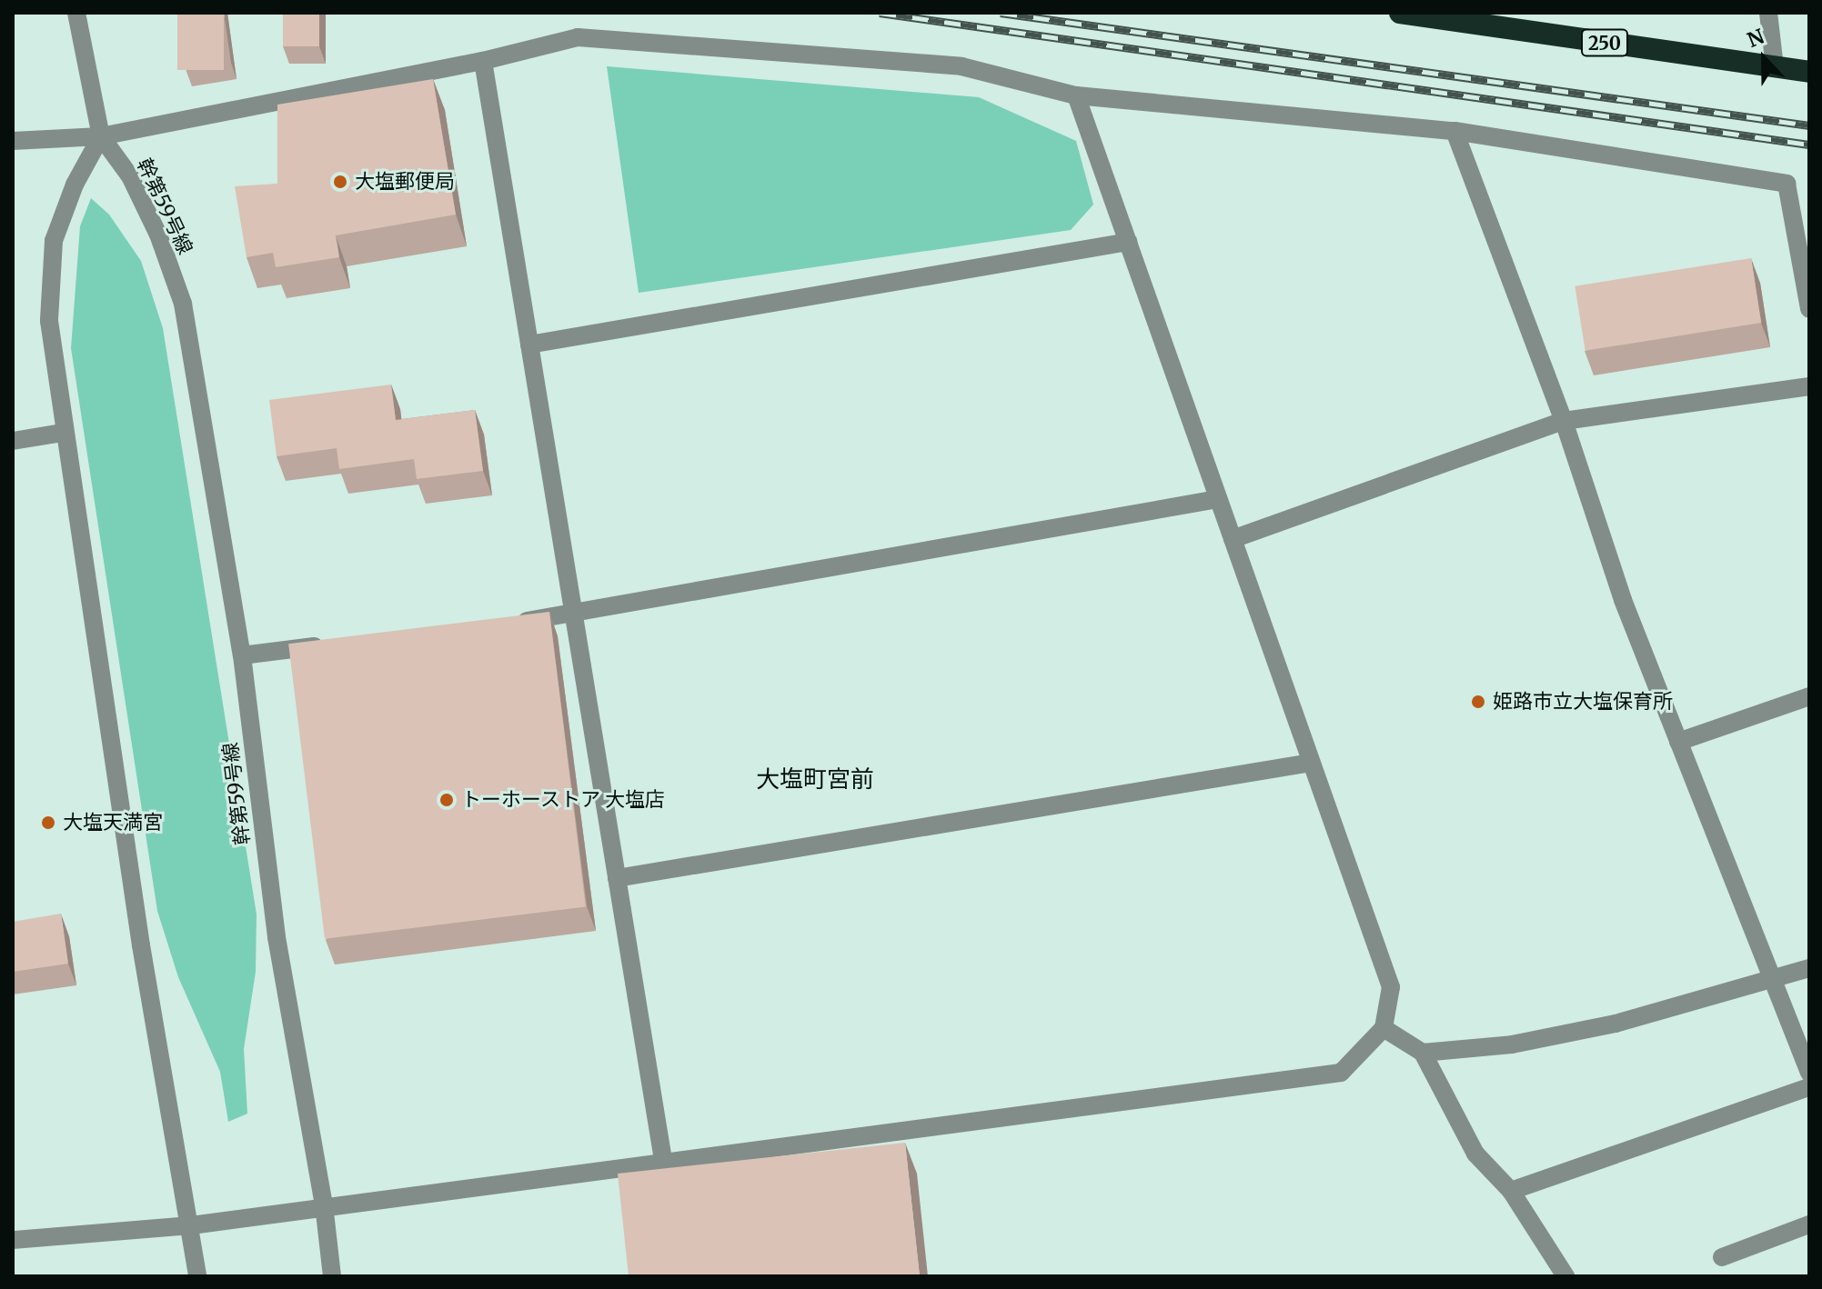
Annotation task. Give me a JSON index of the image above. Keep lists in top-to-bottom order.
{
  "streets": {
    "highway": ["250"],
    "street": ["幹第59号線"]
  },
  "districts": ["大塩町宮前"],
  "places": [
    "大塩郵便局",
    "姫路市立大塩保育所",
    "トーホーストア 大塩店",
    "大塩天満宮"
  ],
  "north": "top"
}
